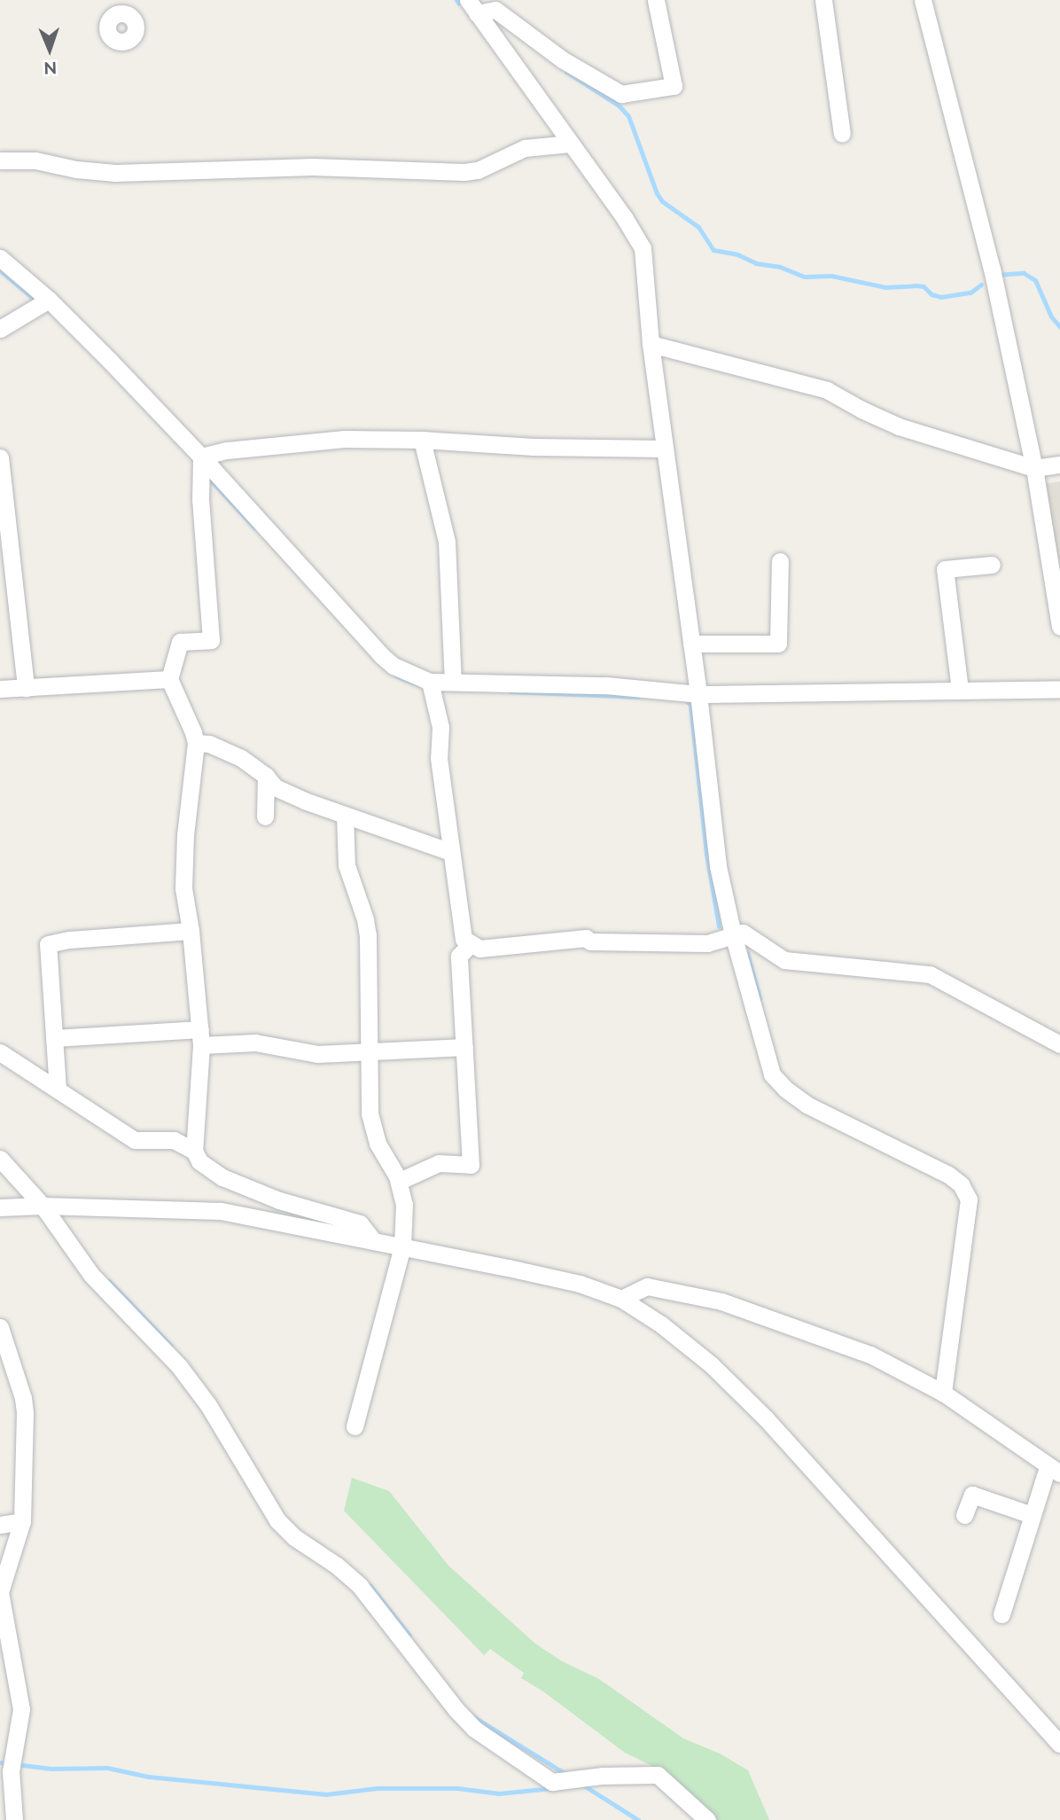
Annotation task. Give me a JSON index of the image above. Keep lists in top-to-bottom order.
{
  "north": "bottom"
}
